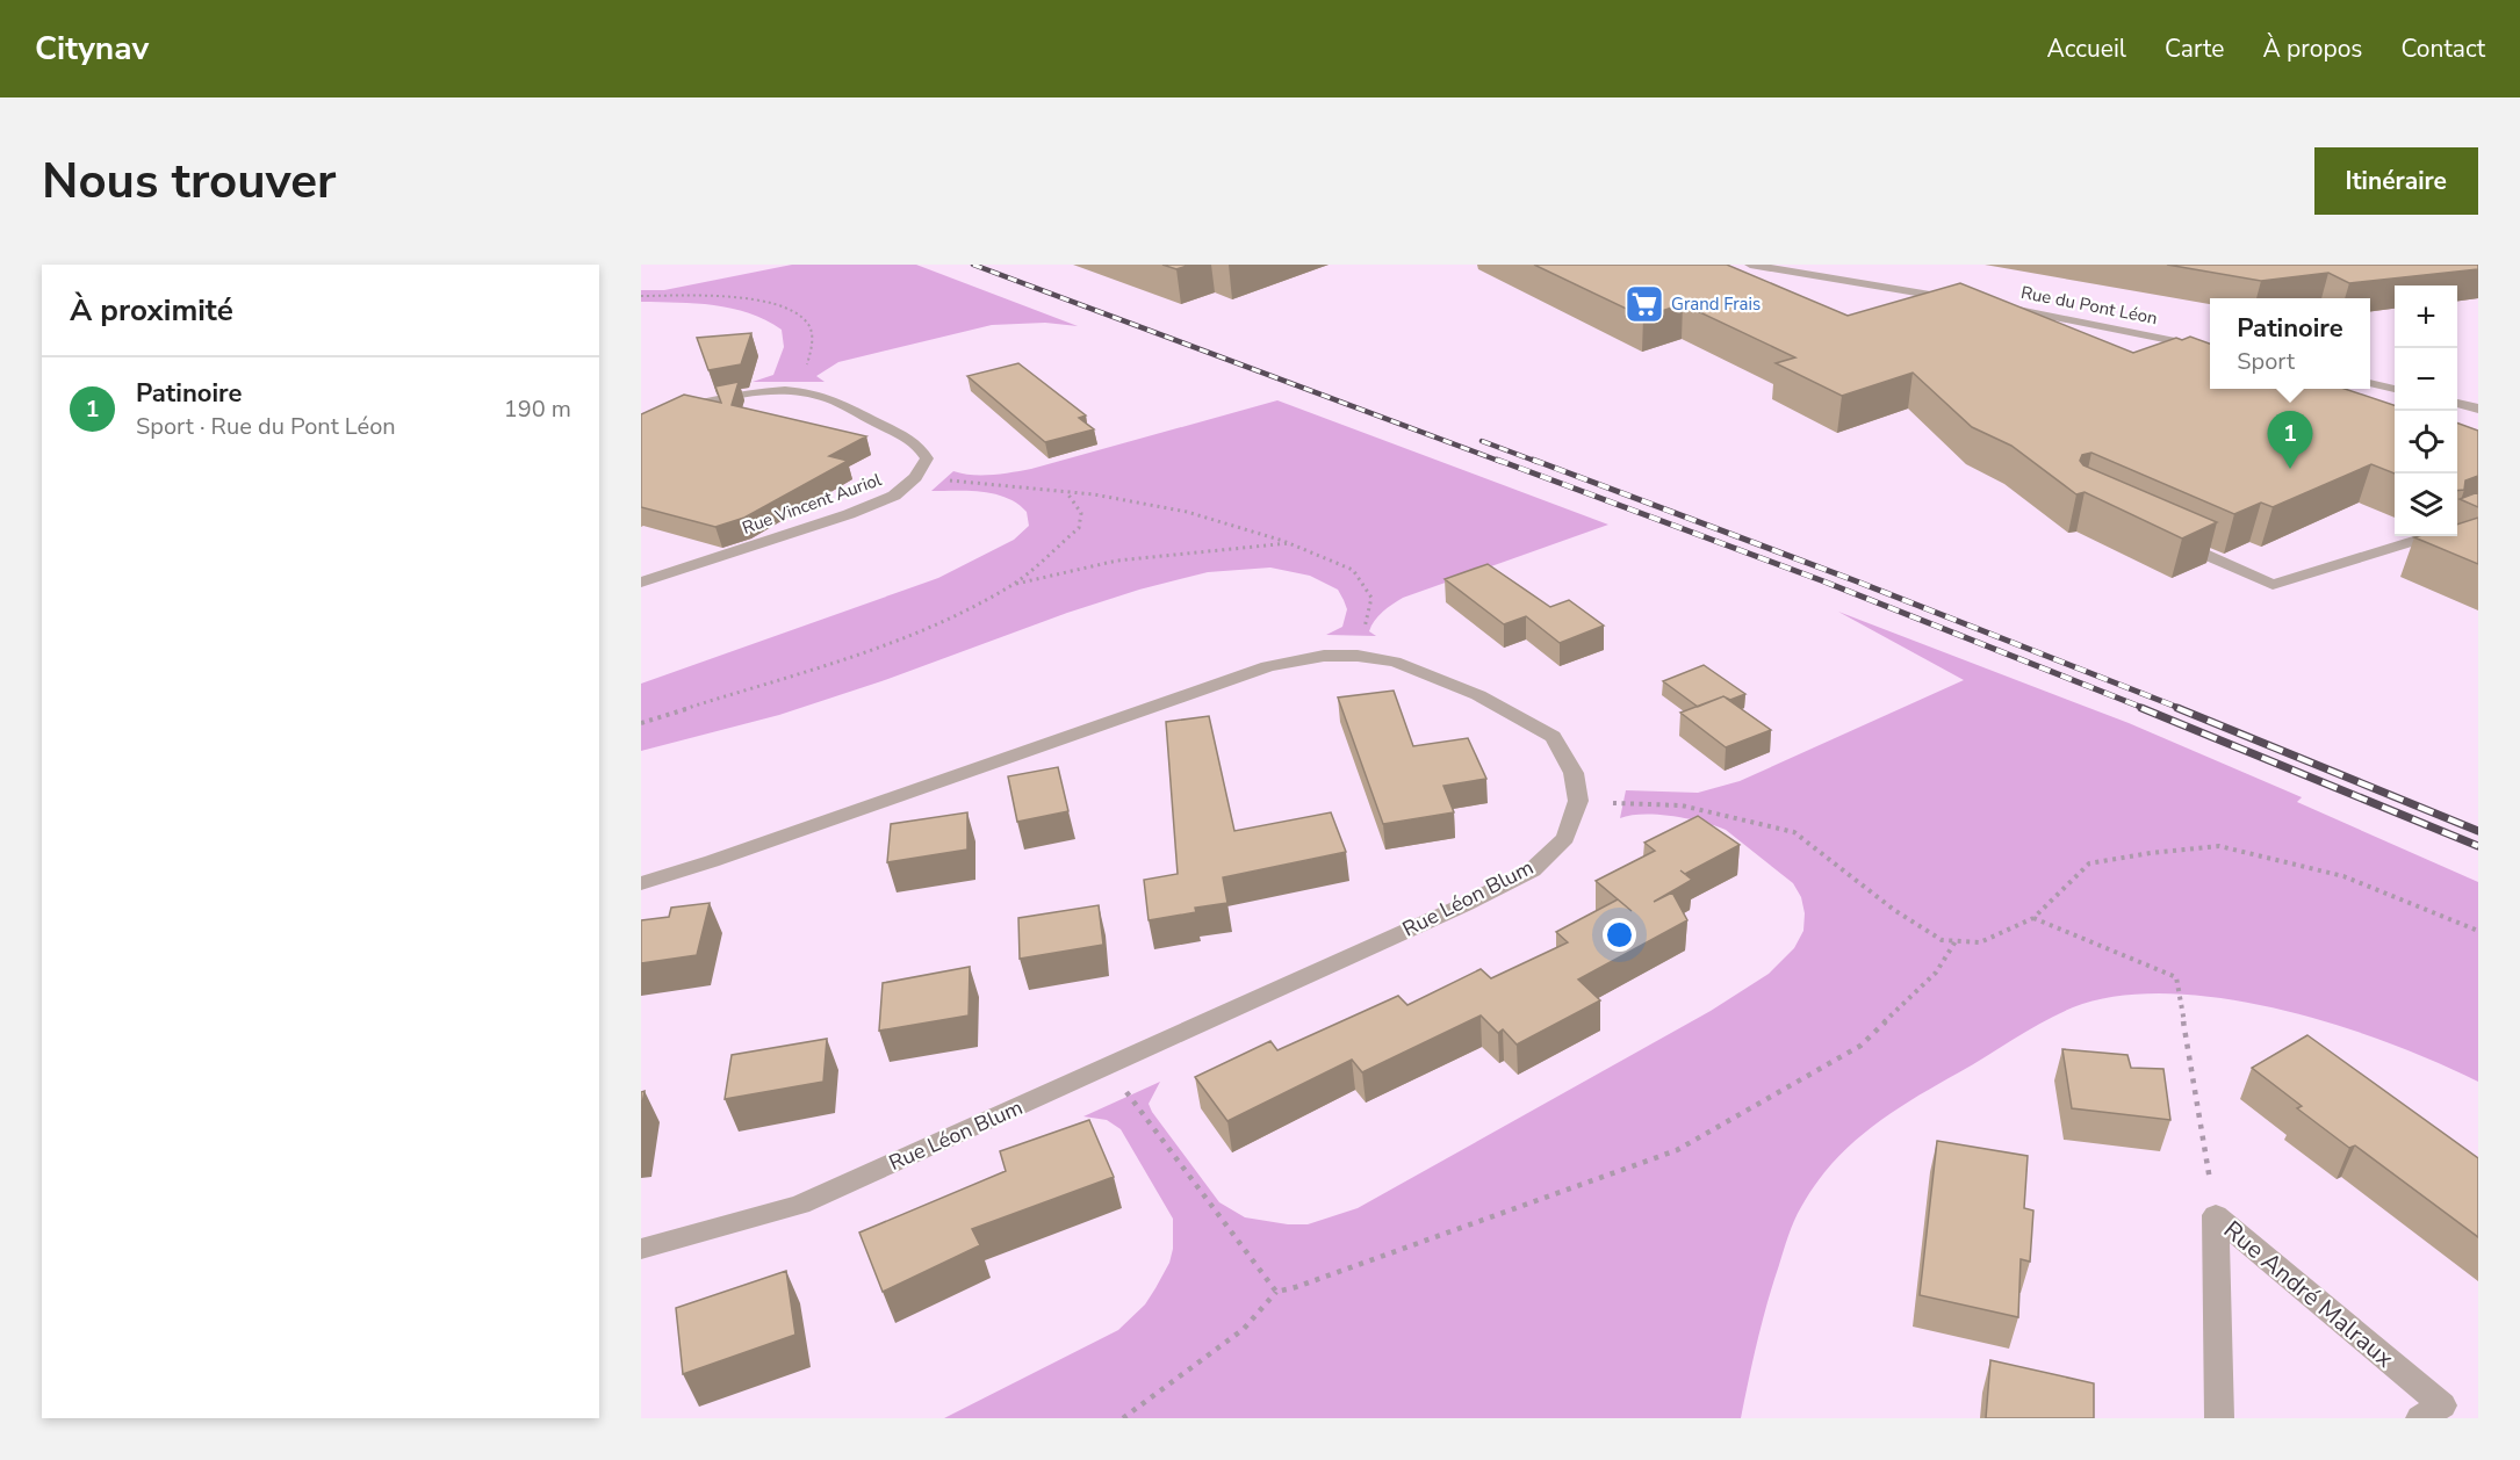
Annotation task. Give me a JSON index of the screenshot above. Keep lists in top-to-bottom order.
{
  "streets": {
    "street": [
      "Rue du Pont Léon",
      "Rue Vincent Auriol",
      "Rue Léon Blum",
      "Rue André Malraux"
    ]
  },
  "places": {
    "supermarket": ["Grand Frais"]
  },
  "page": {
    "header": "Citynav",
    "nav": [
      "Accueil",
      "Carte",
      "À propos",
      "Contact"
    ],
    "buttons": "Itinéraire",
    "title": "Nous trouver",
    "heading": "À proximité",
    "map_buttons": ["+", "−"],
    "popup": ["Patinoire", "Sport"],
    "list": [
      {
        "mark": "1",
        "name": "Patinoire",
        "note": "Sport · Rue du Pont Léon",
        "value": "190 m"
      }
    ],
    "pins": "1"
  }
}
